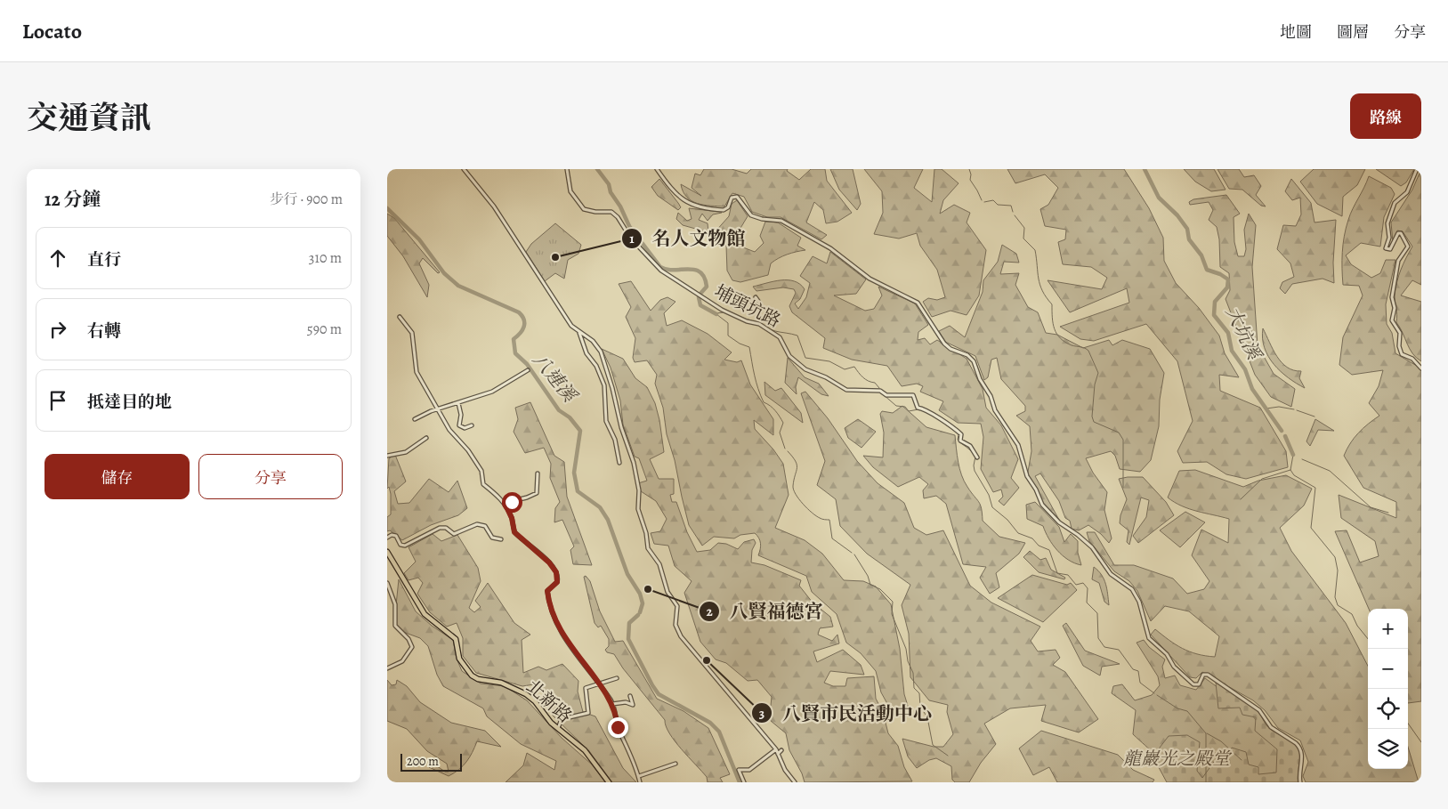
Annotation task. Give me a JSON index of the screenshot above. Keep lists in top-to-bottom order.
{
  "streets": {
    "main road": ["北新路"],
    "street": ["埔頭坑路"]
  },
  "water": ["大坑溪", "八連溪"],
  "parks": ["龍巖光之殿堂"],
  "places": ["名人文物館", "八賢福德宮", "八賢市民活動中心"],
  "scale_bar": "200 m",
  "page": {
    "header": "Locato",
    "nav": ["地圖", "圖層", "分享"],
    "title": "交通資訊",
    "buttons": [
      "路線",
      ["儲存", "分享"]
    ],
    "heading": ["12 分鐘", "步行 · 900 m"],
    "list": [
      ["直行", "310 m"],
      ["右轉", "590 m"],
      "抵達目的地"
    ],
    "map_buttons": ["+", "−"],
    "scale": "200 m"
  }
}
